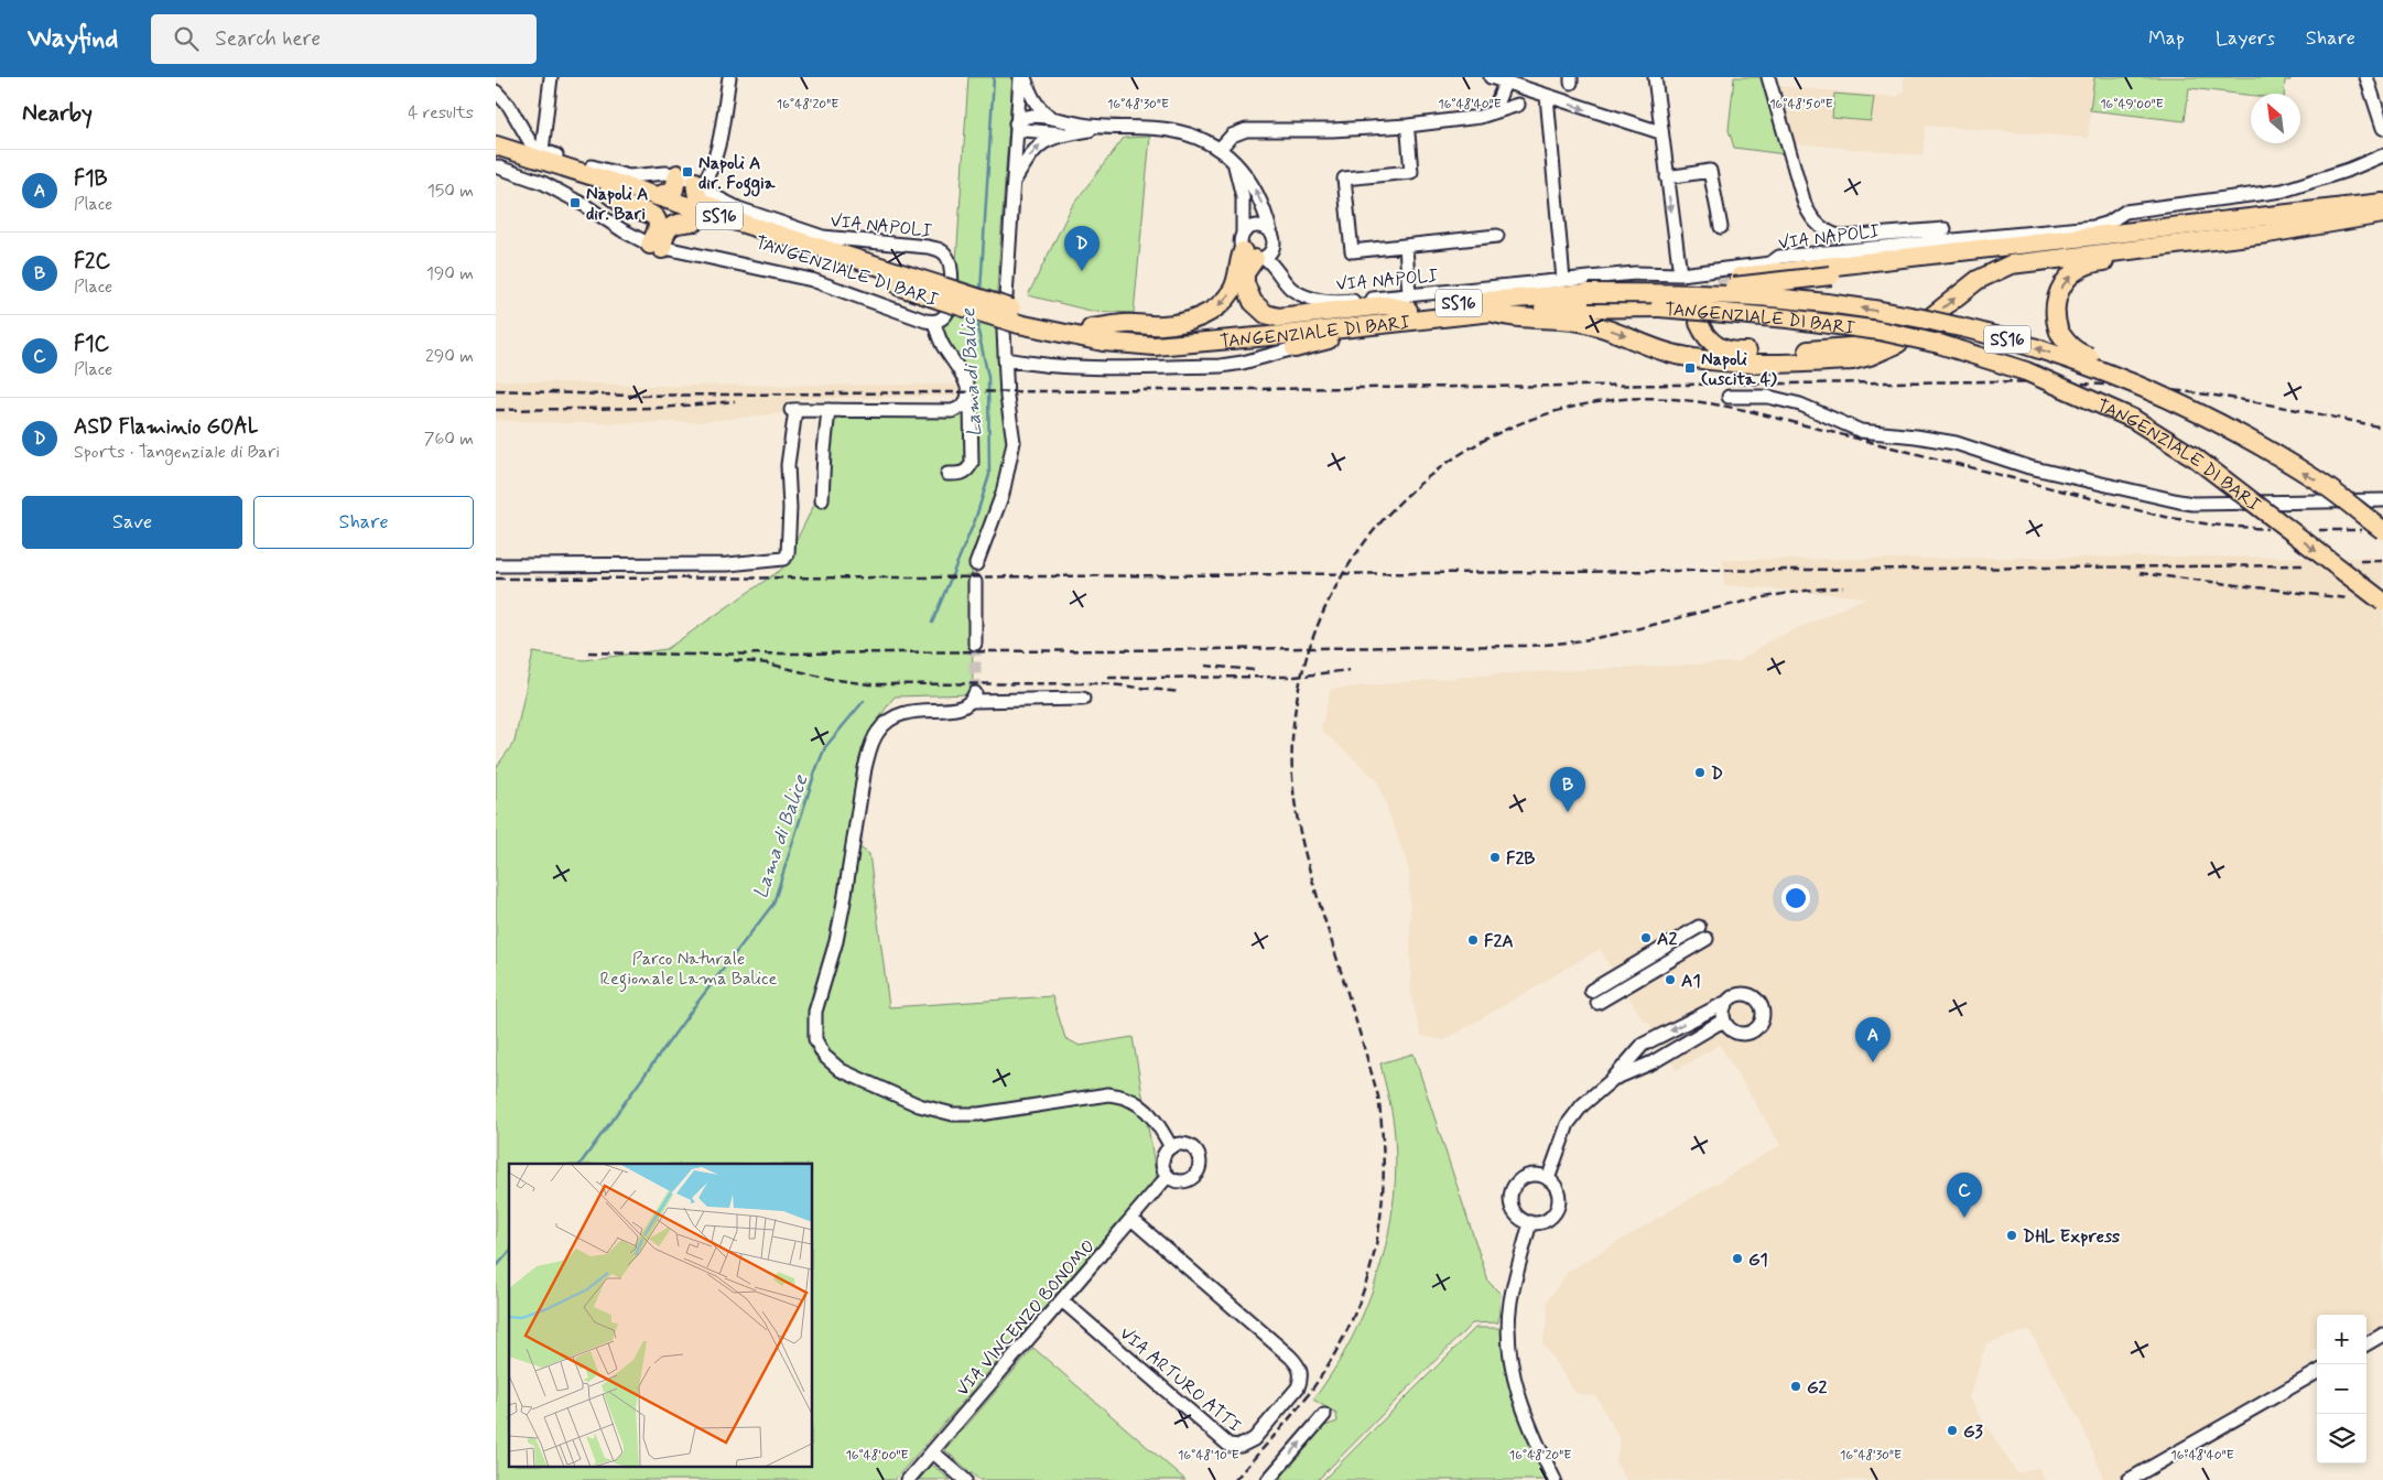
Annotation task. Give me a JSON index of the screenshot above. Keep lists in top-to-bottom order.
{
  "streets": {
    "highway": ["SS16", "TANGENZIALE DI BARI"],
    "street": ["VIA NAPOLI", "VIA VINCENZO BONOMO", "VIA ARTURO ATTI"]
  },
  "crossings": [
    ["VIA NAPOLI", "TANGENZIALE DI BARI"],
    ["VIA VINCENZO BONOMO", "VIA ARTURO ATTI"]
  ],
  "water": ["Lama di Balice"],
  "parks": ["Parco Naturale Regionale Lama Balice"],
  "places": {
    "transit": ["Napoli A dir. Foggia", "Napoli A dir. Bari", "Napoli (uscita 4)"],
    "other": [
      "D",
      "F2B",
      "A2",
      "F2A",
      "A1",
      "DHL Express",
      "G1",
      "G2",
      "G3"
    ]
  },
  "north": "top left",
  "page": {
    "header": "Wayfind",
    "search": "Search here",
    "nav": ["Map", "Layers", "Share"],
    "heading": ["Nearby", "4 results"],
    "list": [
      {
        "mark": "A",
        "name": "F1B",
        "note": "Place",
        "value": "150 m"
      },
      {
        "mark": "B",
        "name": "F2C",
        "note": "Place",
        "value": "190 m"
      },
      {
        "mark": "C",
        "name": "F1C",
        "note": "Place",
        "value": "290 m"
      },
      {
        "mark": "D",
        "name": "ASD Flaminio GOAL",
        "note": "Sports · Tangenziale di Bari",
        "value": "760 m"
      }
    ],
    "pins": [
      "D",
      "B",
      "A",
      "C"
    ],
    "buttons": ["Save", "Share"],
    "map_buttons": ["+", "−"]
  },
  "coordinates": [
    "16°48'20\"E",
    "16°48'30\"E",
    "16°48'40\"E",
    "16°48'50\"E",
    "16°49'00\"E",
    "16°48'00\"E",
    "16°48'10\"E"
  ]
}
